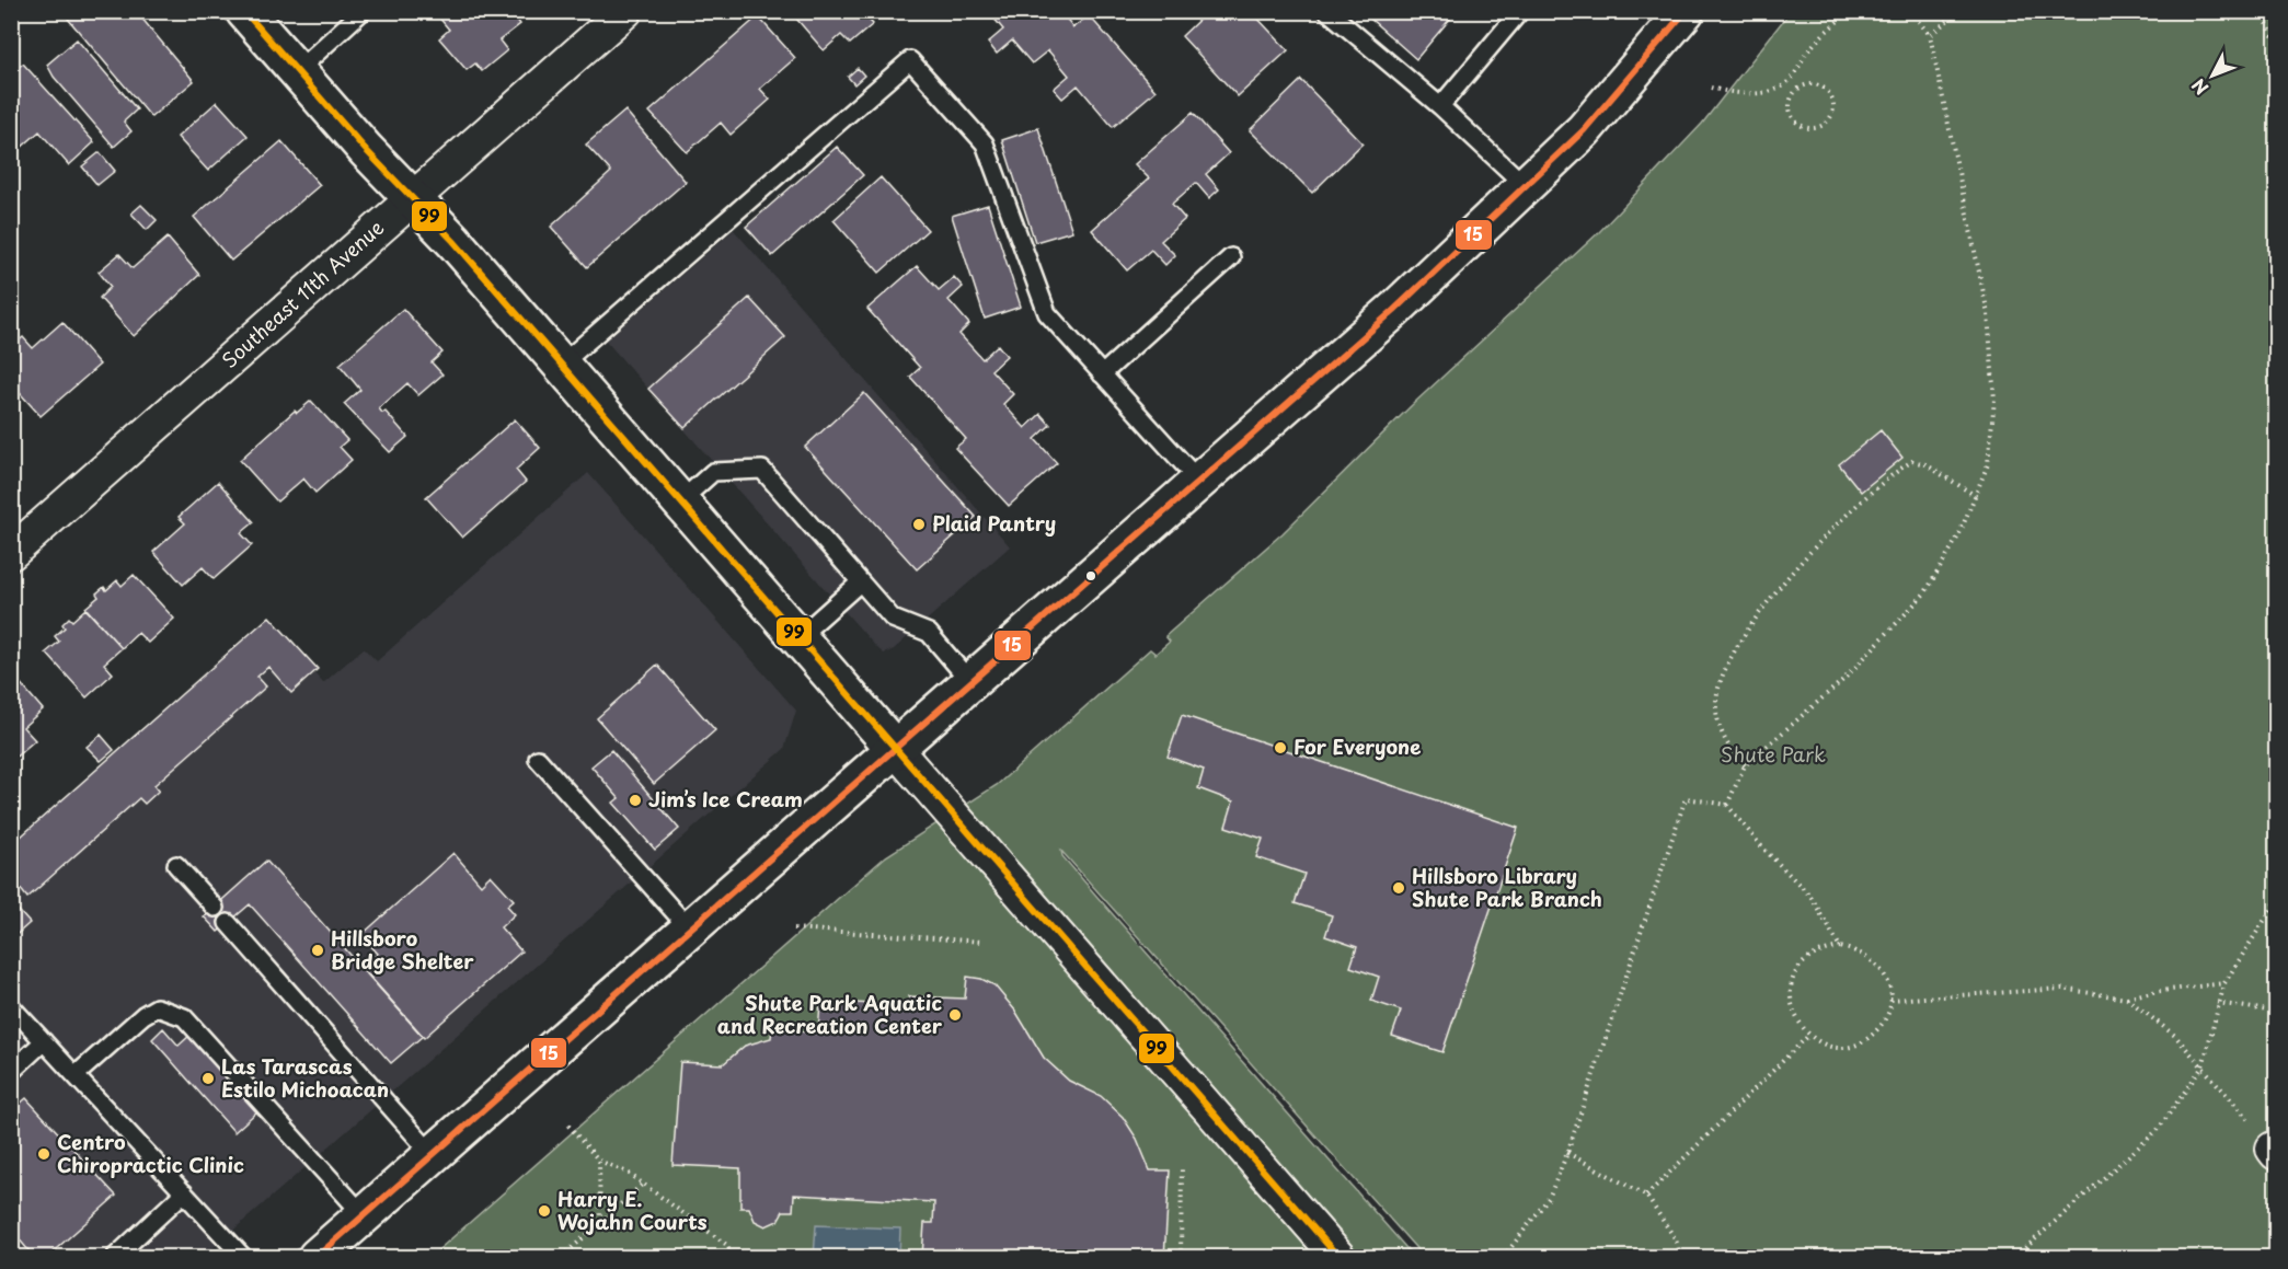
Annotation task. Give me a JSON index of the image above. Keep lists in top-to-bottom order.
{
  "streets": {
    "street": ["Southeast 11th Avenue"]
  },
  "parks": ["Shute Park"],
  "places": [
    "Plaid Pantry",
    "For Everyone",
    "Jim’s Ice Cream",
    "Hillsboro Library Shute Park Branch",
    "Hillsboro Bridge Shelter",
    "Shute Park Aquatic and Recreation Center",
    "Las Tarascas Estilo Michoacan",
    "Centro Chiropractic Clinic",
    "Harry E. Wojahn Courts"
  ],
  "lines": ["transit line 15", "transit line 99"],
  "north": "bottom left"
}
